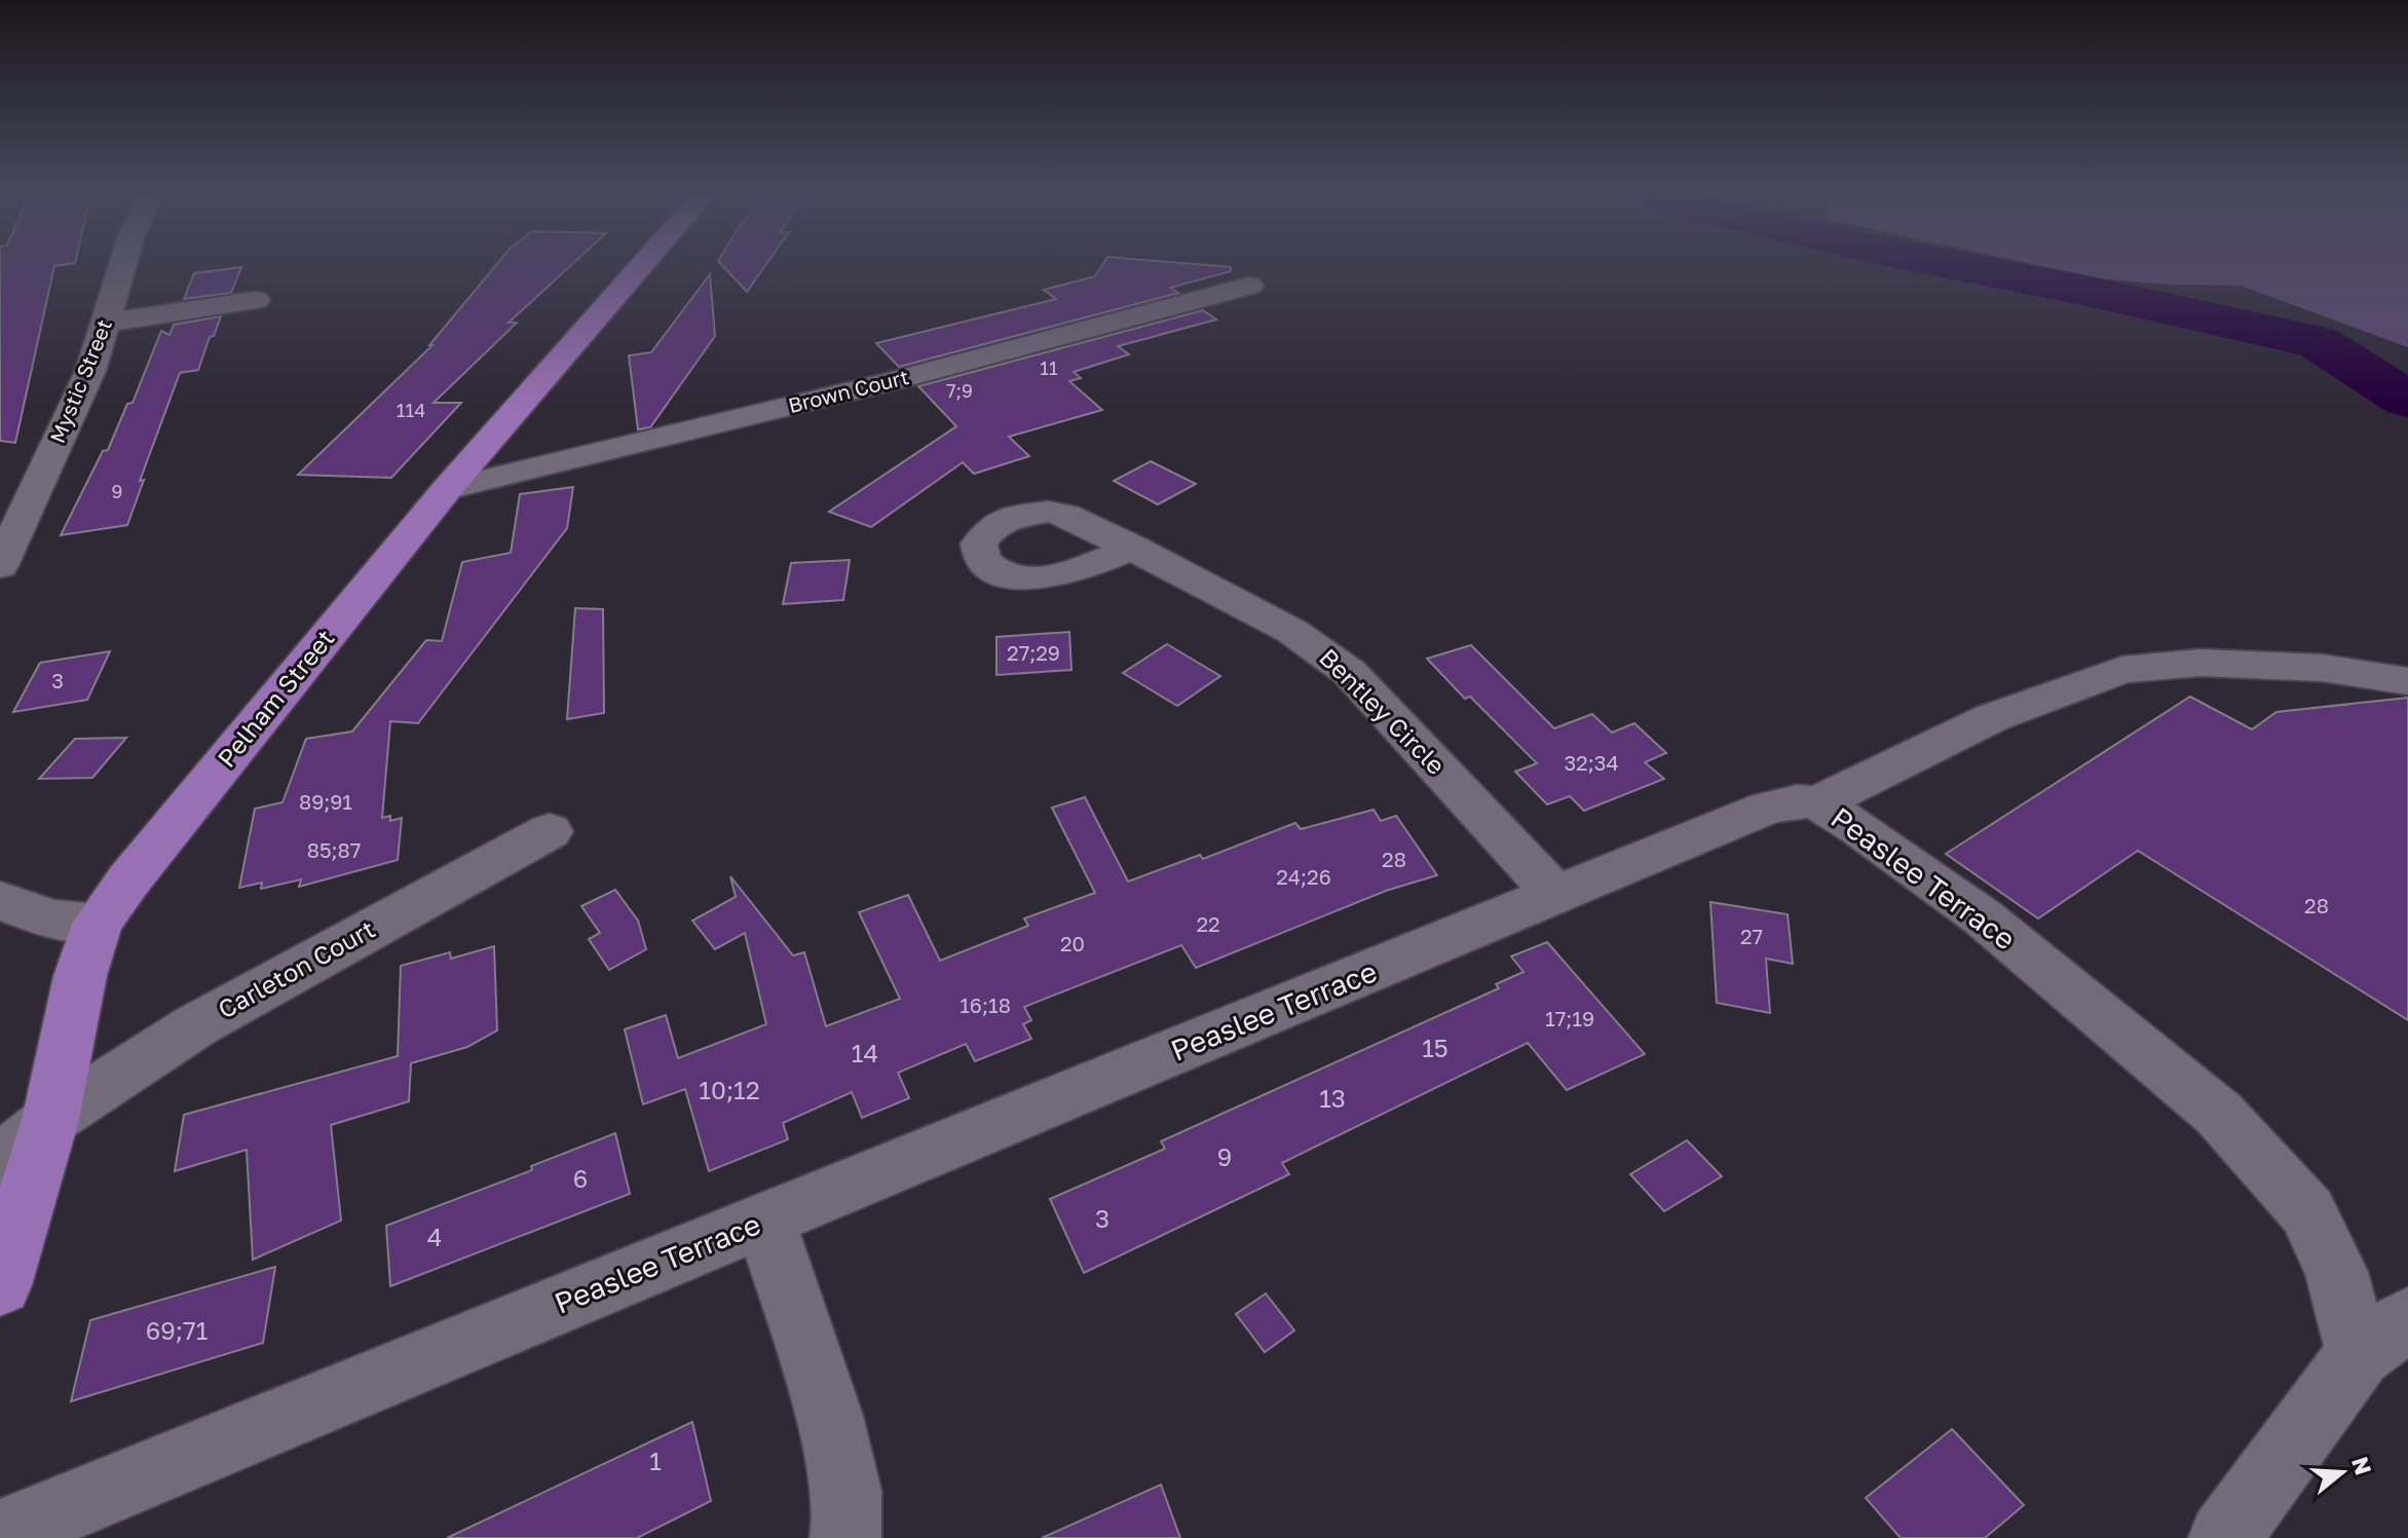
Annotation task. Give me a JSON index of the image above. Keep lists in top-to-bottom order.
{
  "streets": {
    "main road": ["Pelham Street"],
    "street": [
      "Mystic Street",
      "Brown Court",
      "Bentley Circle",
      "Peaslee Terrace",
      "Carleton Court"
    ]
  },
  "crossings": [
    ["Brown Court", "Pelham Street"],
    ["Pelham Street", "Carleton Court"],
    ["Bentley Circle", "Peaslee Terrace"]
  ],
  "house_numbers": [
    "11",
    "7;9",
    "114",
    "9",
    "27;29",
    "3",
    "32;34",
    "89;91",
    "85;87",
    "28",
    "24;26",
    "28",
    "22",
    "27",
    "20",
    "16;18",
    "17;19",
    "15",
    "14",
    "10;12",
    "13",
    "9",
    "6",
    "3",
    "4",
    "69;71",
    "1"
  ],
  "north": "right"
}
